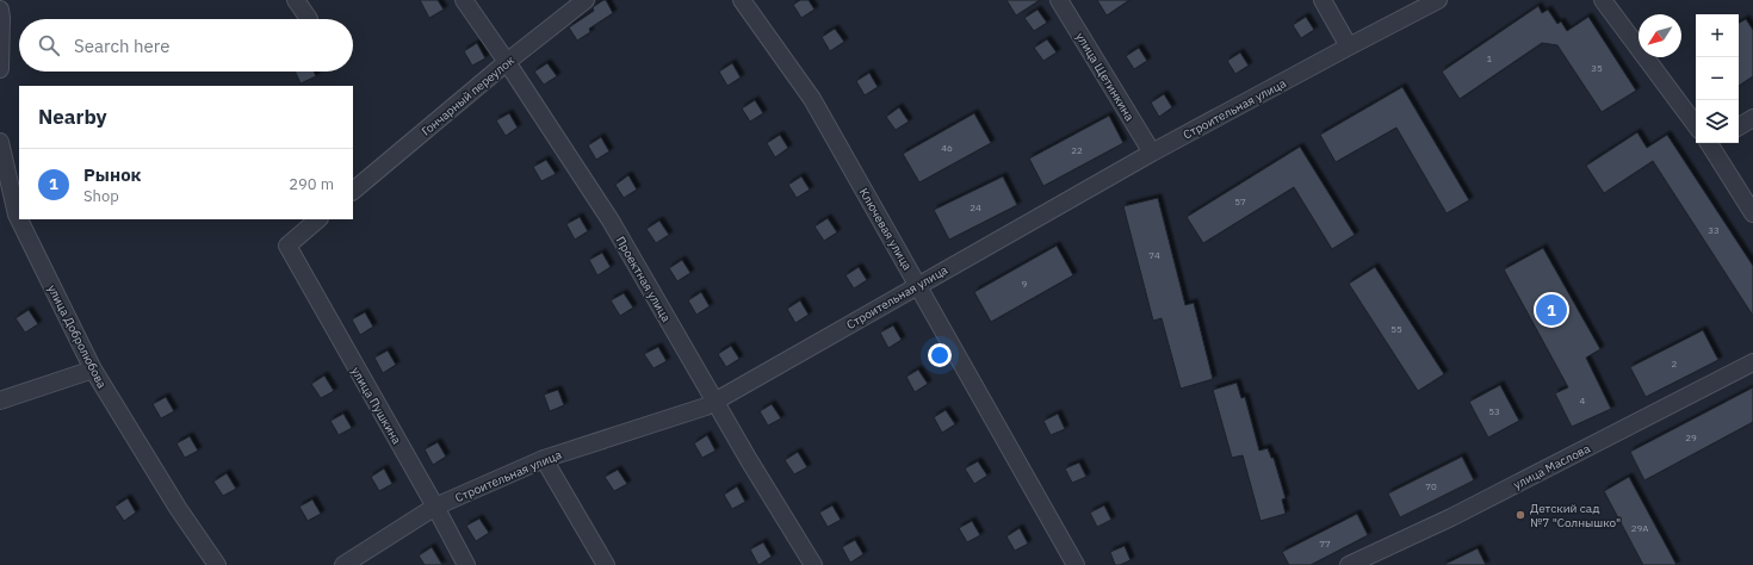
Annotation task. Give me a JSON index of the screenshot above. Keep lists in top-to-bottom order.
{
  "streets": {
    "street": [
      "улица Щетинкина",
      "Гончарный переулок",
      "Строительная улица",
      "Ключевая улица",
      "Проектная улица",
      "улица Добролюбова",
      "улица Пушкина",
      "улица Маслова"
    ]
  },
  "crossings": [
    ["улица Щетинкина", "Строительная улица"],
    ["Гончарный переулок", "Проектная улица"],
    ["Строительная улица", "Ключевая улица"],
    ["Строительная улица", "Проектная улица"],
    ["Строительная улица", "улица Пушкина"]
  ],
  "places": ["Детский сад №7 \"Солнышко\""],
  "house_numbers": [
    "1",
    "35",
    "46",
    "22",
    "57",
    "24",
    "33",
    "74",
    "9",
    "55",
    "2",
    "4",
    "53",
    "29",
    "70",
    "29А",
    "77"
  ],
  "north": "bottom left",
  "page": {
    "map_buttons": ["+", "−"],
    "search": "Search here",
    "heading": "Nearby",
    "list": [
      {
        "mark": "1",
        "name": "Рынок",
        "note": "Shop",
        "value": "290 m"
      }
    ],
    "pins": "1"
  }
}
